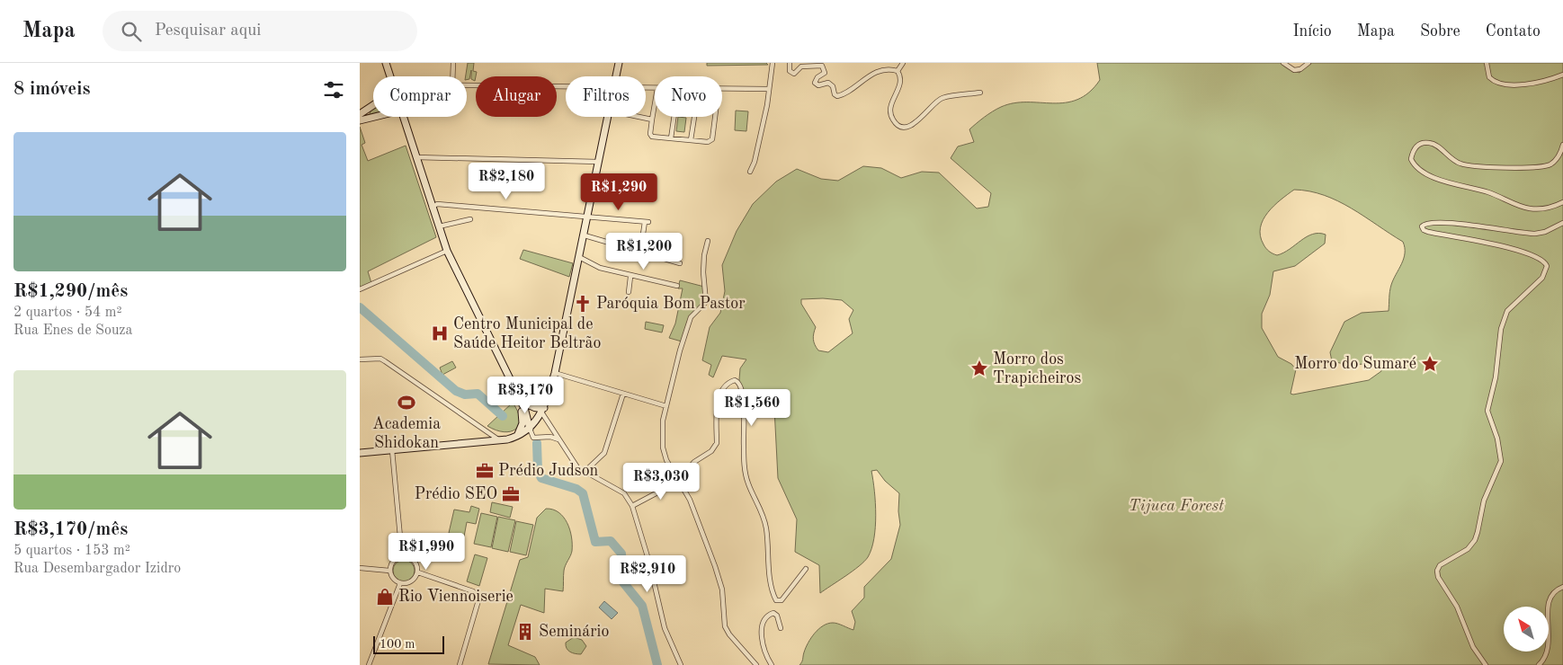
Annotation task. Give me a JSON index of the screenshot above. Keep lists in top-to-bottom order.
{
  "parks": ["Tijuca Forest"],
  "places": {
    "church": ["Paróquia Bom Pastor"],
    "hospital": ["Centro Municipal de Saúde Heitor Beltrão"],
    "place": ["Morro do Sumaré", "Morro dos Trapicheiros"],
    "sports": ["Academia Shidokan"],
    "office": ["Prédio Judson", "Prédio SEO"],
    "shop": ["Rio Viennoiserie"],
    "building": ["Seminário"]
  },
  "scale_bar": "100 m",
  "north": "top left",
  "page": {
    "header": "Mapa",
    "search": "Pesquisar aqui",
    "nav": [
      "Início",
      "Mapa",
      "Sobre",
      "Contato"
    ],
    "heading": "8 imóveis",
    "chip": [
      "Comprar",
      "Alugar",
      "Filtros",
      "Novo"
    ],
    "list": [
      {
        "name": "R$1,290/mês",
        "note": "2 quartos · 54 m² · Rua Enes de Souza"
      },
      {
        "name": "R$3,170/mês",
        "note": "5 quartos · 153 m² · Rua Desembargador Izidro"
      }
    ],
    "price": [
      "R$2,180",
      "R$1,290",
      "R$1,200",
      "R$3,170",
      "R$1,560",
      "R$3,030",
      "R$1,990",
      "R$2,910"
    ],
    "scale": "100 m"
  }
}
